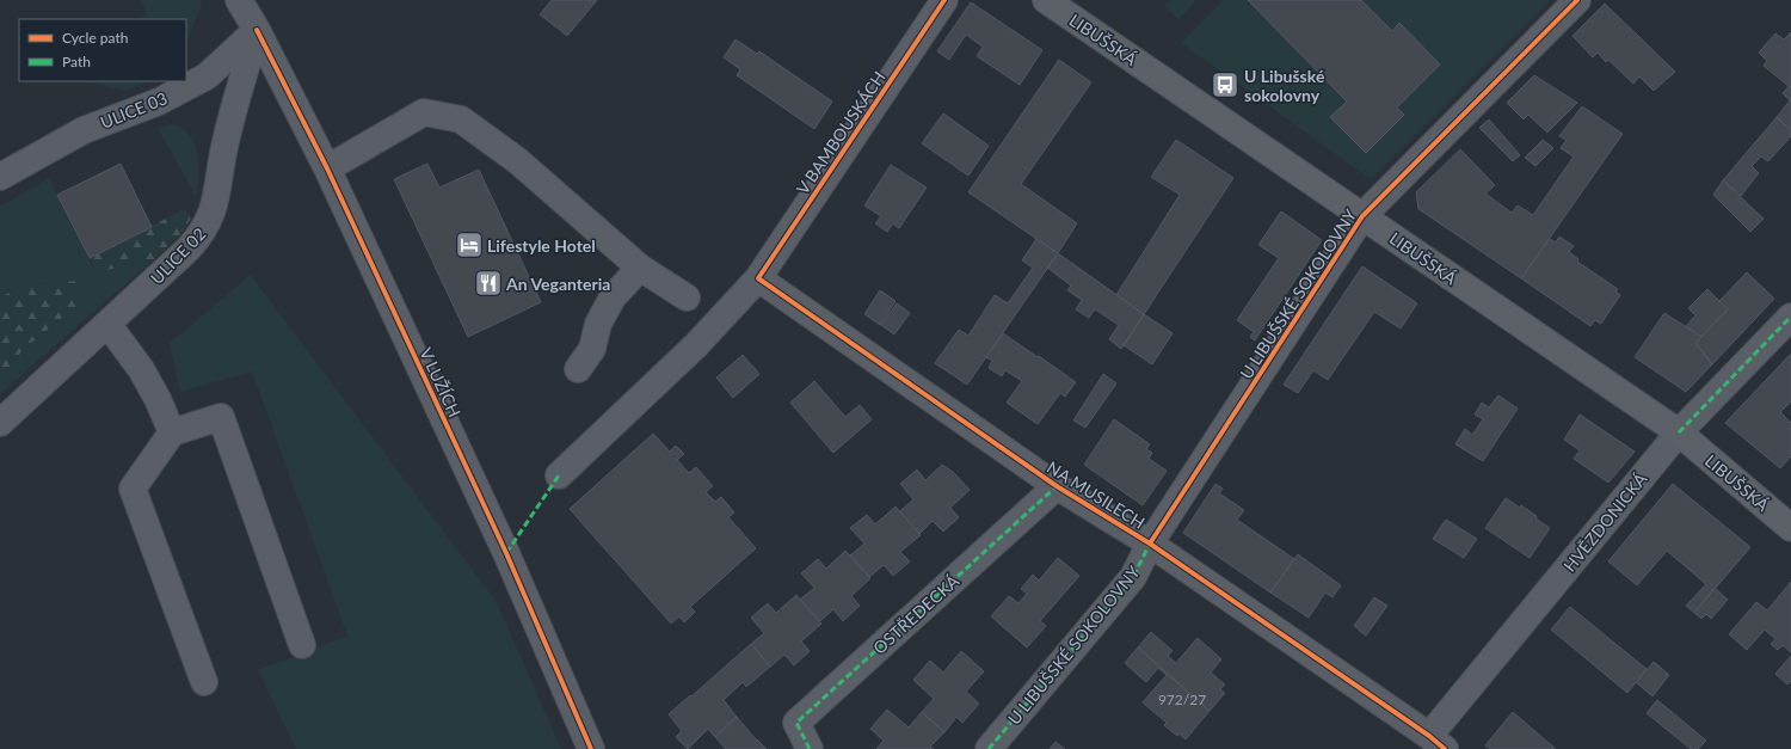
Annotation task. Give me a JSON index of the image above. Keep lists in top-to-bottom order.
{
  "streets": {
    "main road": ["LIBUŠSKÁ"],
    "street": [
      "ULICE 03",
      "V BAMBOUSKÁCH",
      "ULICE 02",
      "U LIBUŠSKÉ SOKOLOVNY",
      "V LUŽÍCH",
      "NA MUSILECH",
      "HVĚZDONICKÁ",
      "OSTŘEDECKÁ"
    ]
  },
  "crossings": [
    ["LIBUŠSKÁ", "U LIBUŠSKÉ SOKOLOVNY"],
    ["LIBUŠSKÁ", "HVĚZDONICKÁ"],
    ["ULICE 03", "ULICE 02"],
    ["ULICE 03", "V LUŽÍCH"],
    ["V BAMBOUSKÁCH", "NA MUSILECH"],
    ["ULICE 02", "V LUŽÍCH"],
    ["U LIBUŠSKÉ SOKOLOVNY", "NA MUSILECH"],
    ["NA MUSILECH", "HVĚZDONICKÁ"],
    ["NA MUSILECH", "OSTŘEDECKÁ"]
  ],
  "places": {
    "bus stop": ["U Libušské sokolovny"],
    "hotel": ["Lifestyle Hotel"],
    "restaurant": ["An Veganteria"]
  },
  "house_numbers": ["972/27"],
  "legend": ["Cycle path", "Path"]
}
